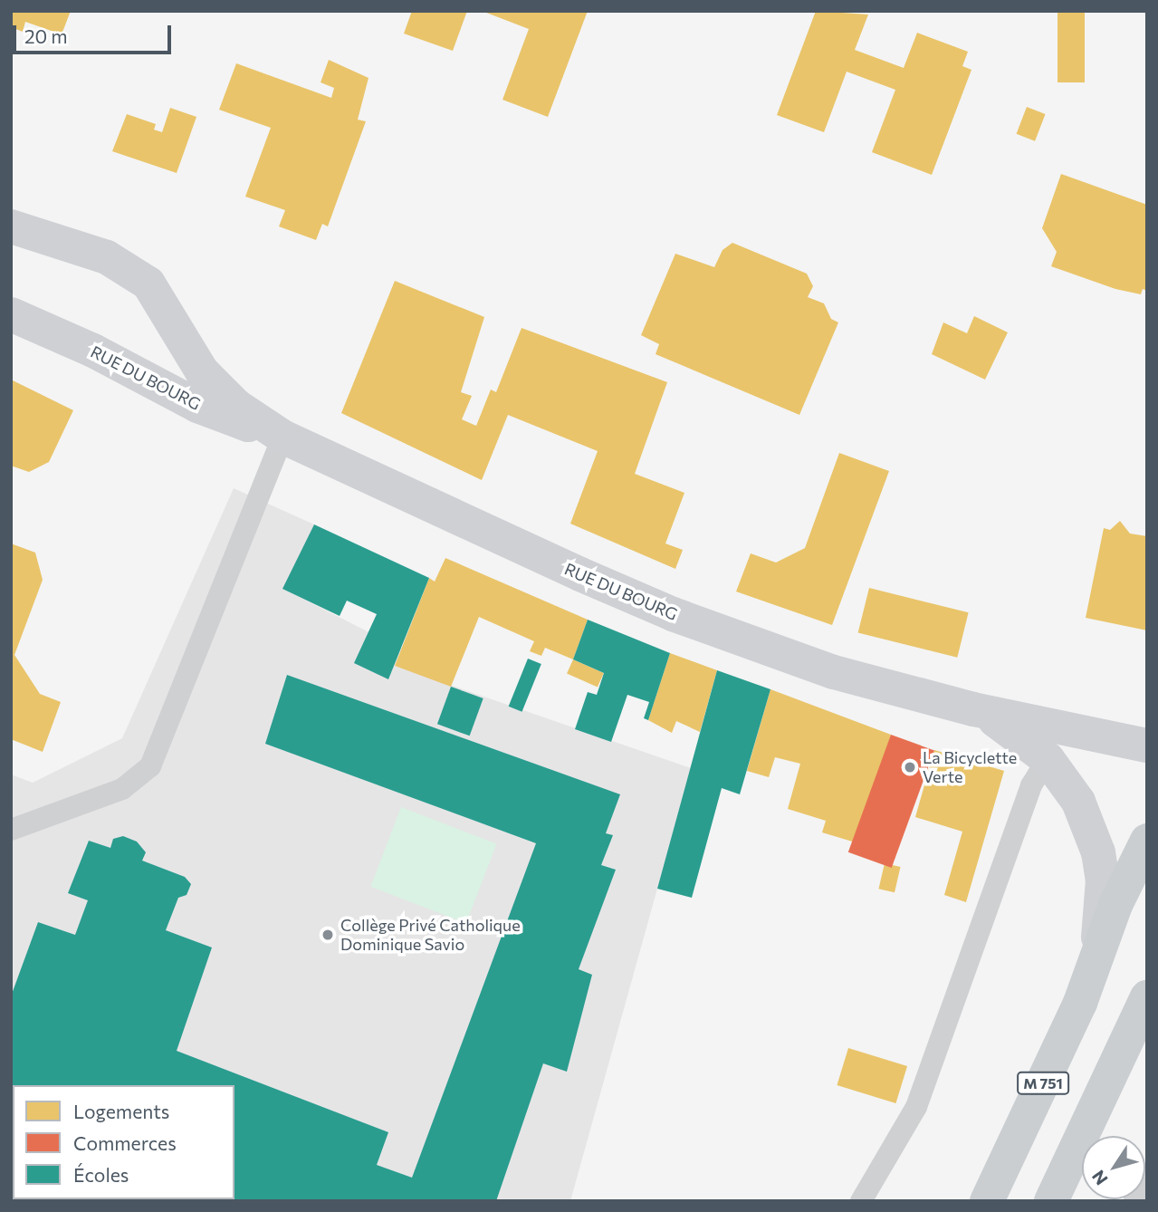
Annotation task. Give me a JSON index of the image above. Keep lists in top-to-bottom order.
{
  "streets": {
    "main road": ["M 751"],
    "street": ["RUE DU BOURG"]
  },
  "crossings": [
    ["RUE DU BOURG", "M 751"]
  ],
  "places": ["La Bicyclette Verte", "Collège Privé Catholique Dominique Savio"],
  "legend": ["Logements", "Commerces", "Écoles"],
  "scale_bar": "20 m",
  "north": "bottom left"
}
